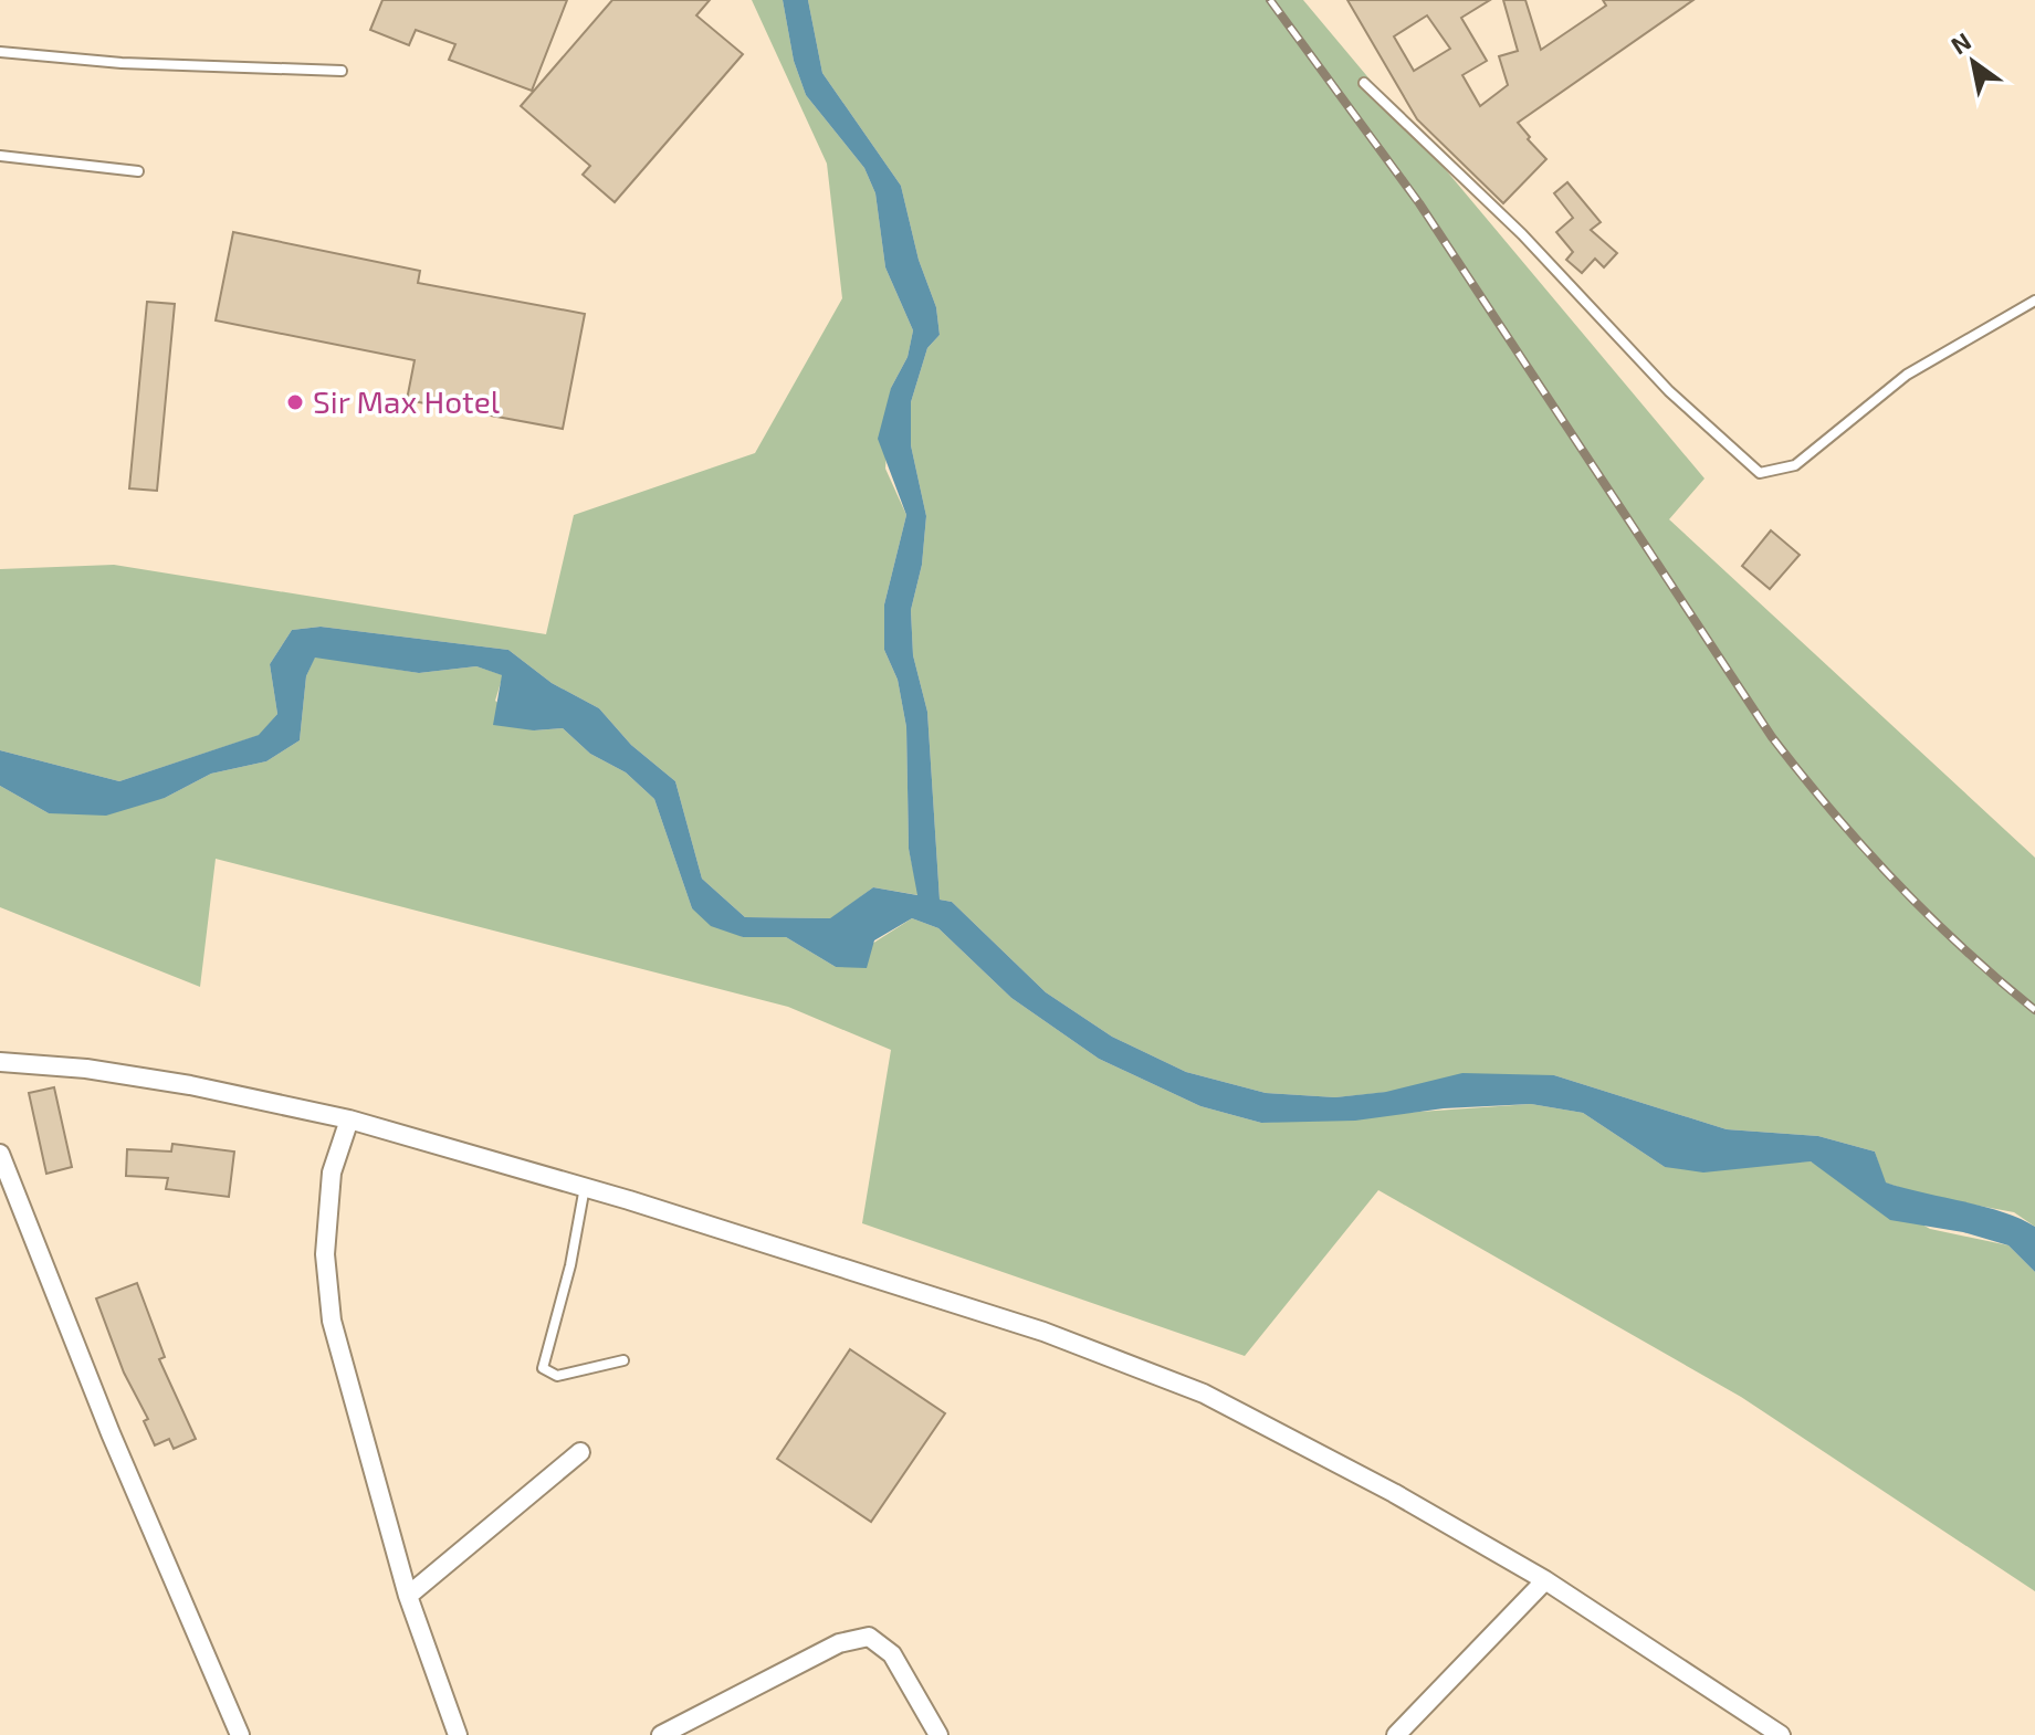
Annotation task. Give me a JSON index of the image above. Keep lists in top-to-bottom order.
{
  "places": ["Sir Max Hotel"],
  "north": "top left"
}
